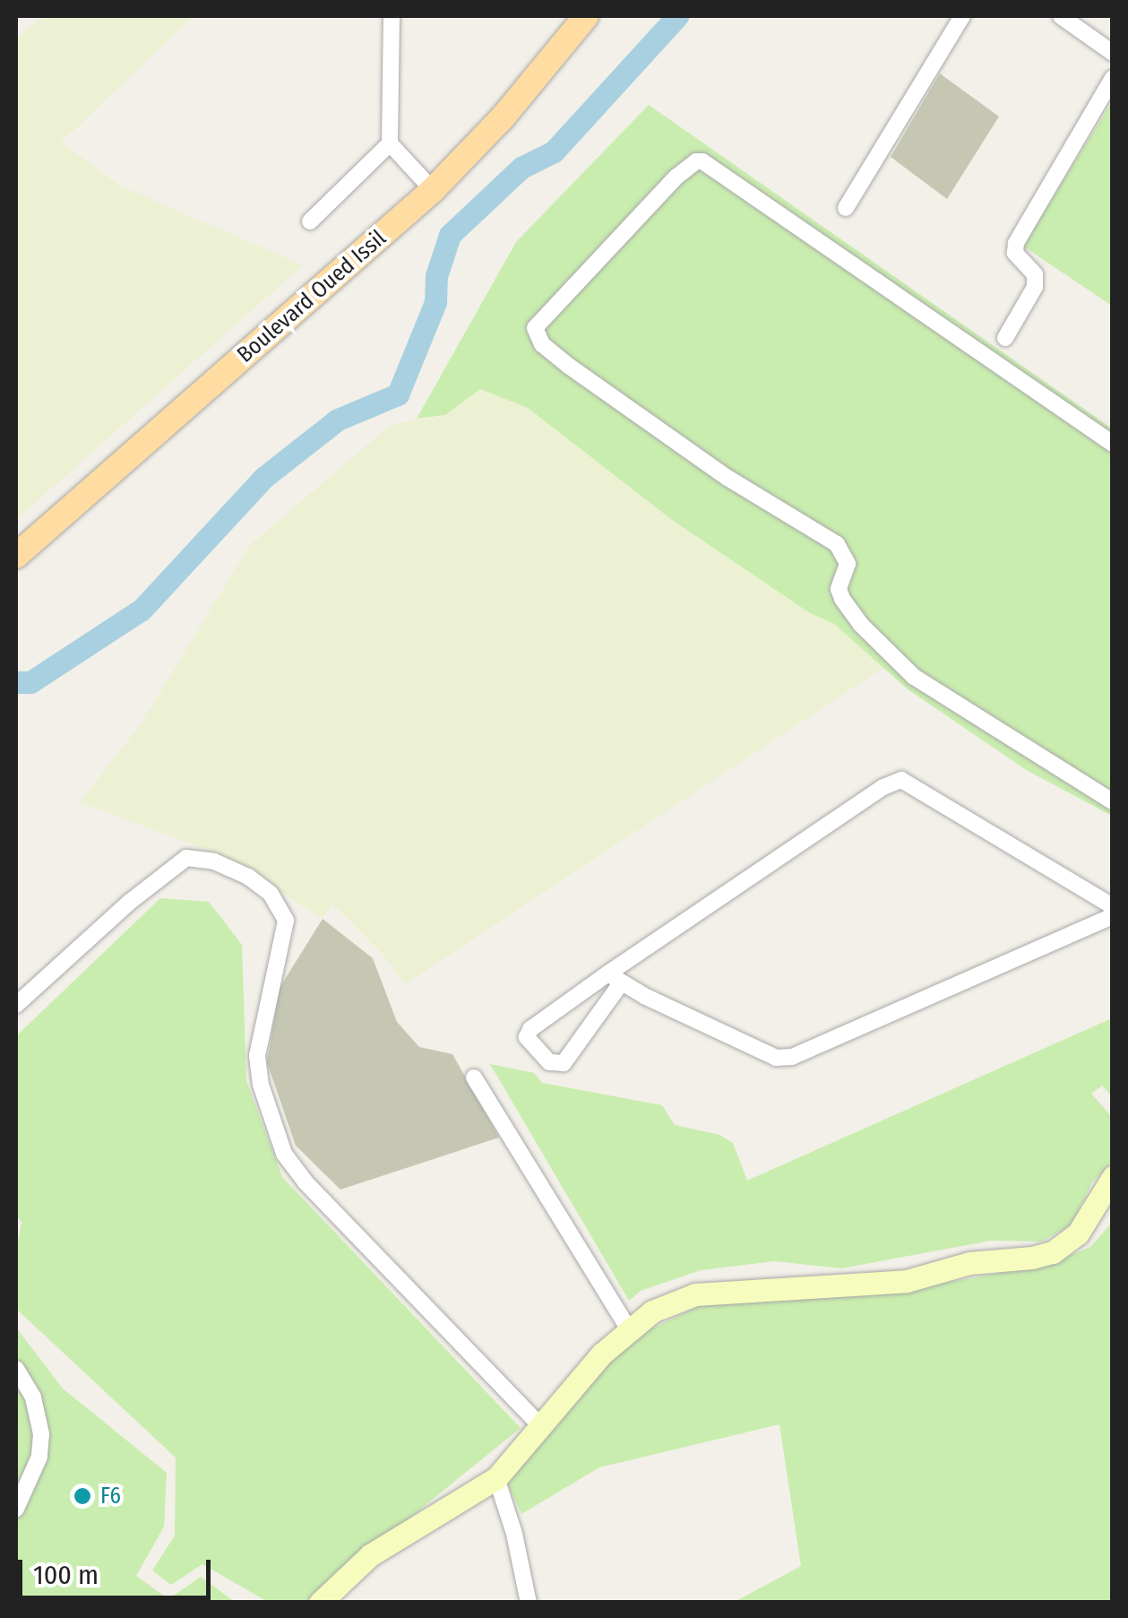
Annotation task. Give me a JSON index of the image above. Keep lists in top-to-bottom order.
{
  "streets": {
    "main road": ["Boulevard Oued Issil"]
  },
  "places": ["F6"],
  "scale_bar": "100 m"
}
